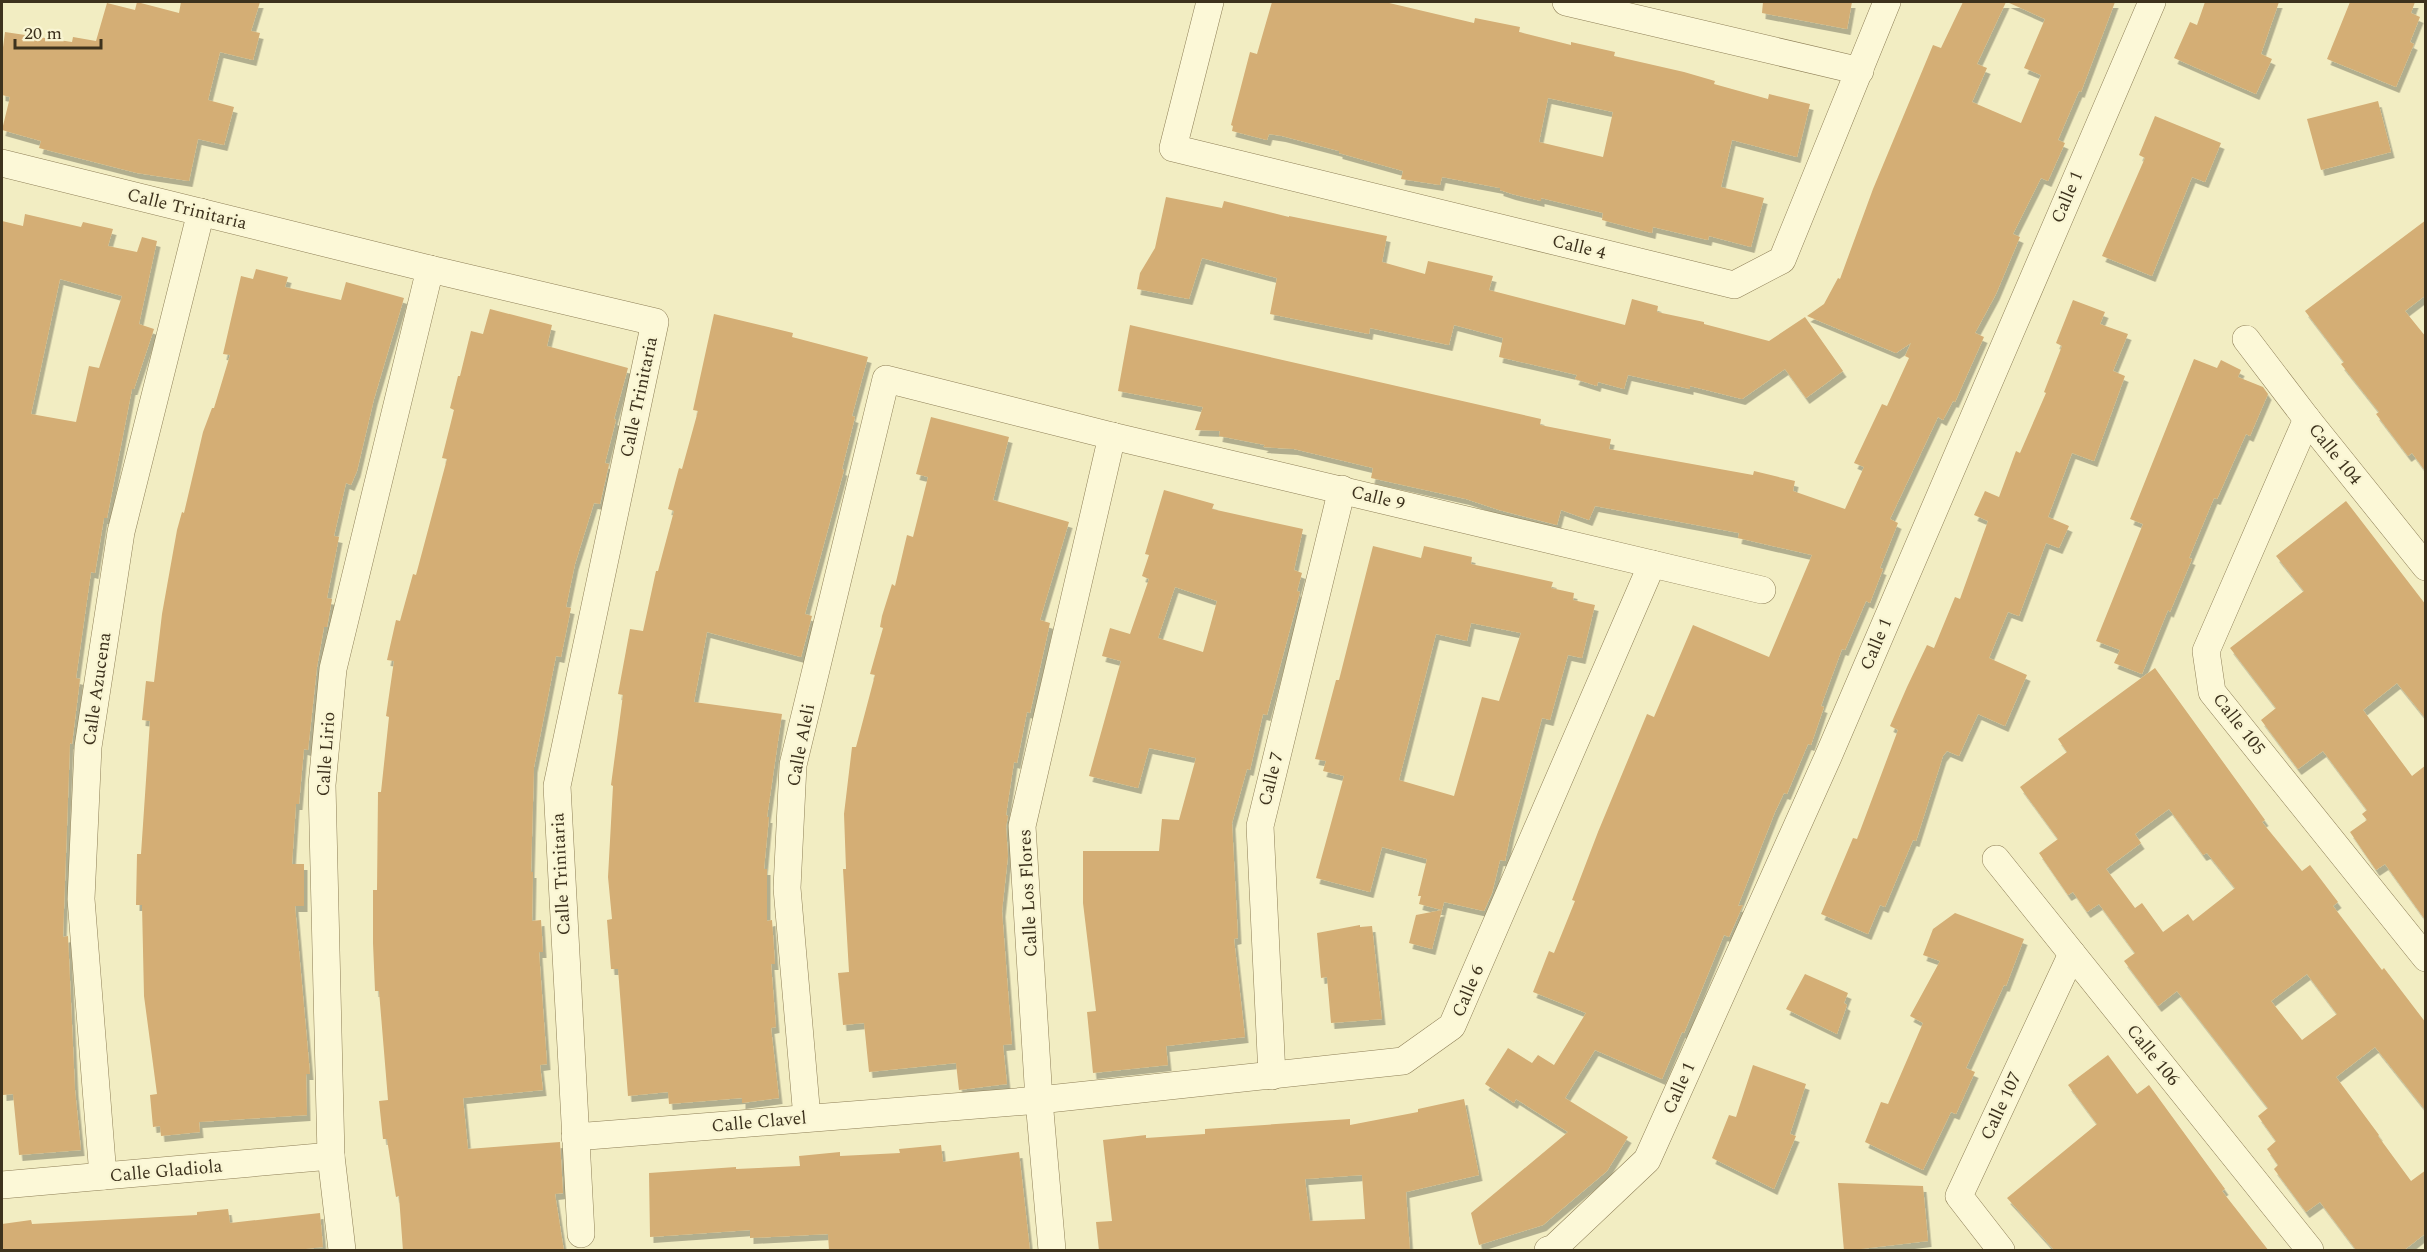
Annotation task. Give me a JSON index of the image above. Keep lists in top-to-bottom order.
{
  "streets": {
    "street": [
      "Calle 1",
      "Calle Trinitaria",
      "Calle 4",
      "Calle 104",
      "Calle 9",
      "Calle Azucena",
      "Calle 105",
      "Calle Aleli",
      "Calle Lirio",
      "Calle 7",
      "Calle Los Flores",
      "Calle 6",
      "Calle 106",
      "Calle 107",
      "Calle Clavel",
      "Calle Gladiola"
    ]
  },
  "crossings": [
    ["Calle Trinitaria", "Calle Azucena"],
    ["Calle Trinitaria", "Calle Lirio"],
    ["Calle Trinitaria", "Calle Clavel"],
    ["Calle 104", "Calle 105"],
    ["Calle 9", "Calle Aleli"],
    ["Calle 9", "Calle 7"],
    ["Calle 9", "Calle Los Flores"],
    ["Calle 9", "Calle 6"],
    ["Calle Azucena", "Calle Gladiola"],
    ["Calle Aleli", "Calle Clavel"],
    ["Calle Lirio", "Calle Gladiola"],
    ["Calle 7", "Calle 6"],
    ["Calle Los Flores", "Calle 6"],
    ["Calle Los Flores", "Calle Clavel"],
    ["Calle 6", "Calle Clavel"],
    ["Calle 106", "Calle 107"]
  ],
  "scale_bar": "20 m"
}
